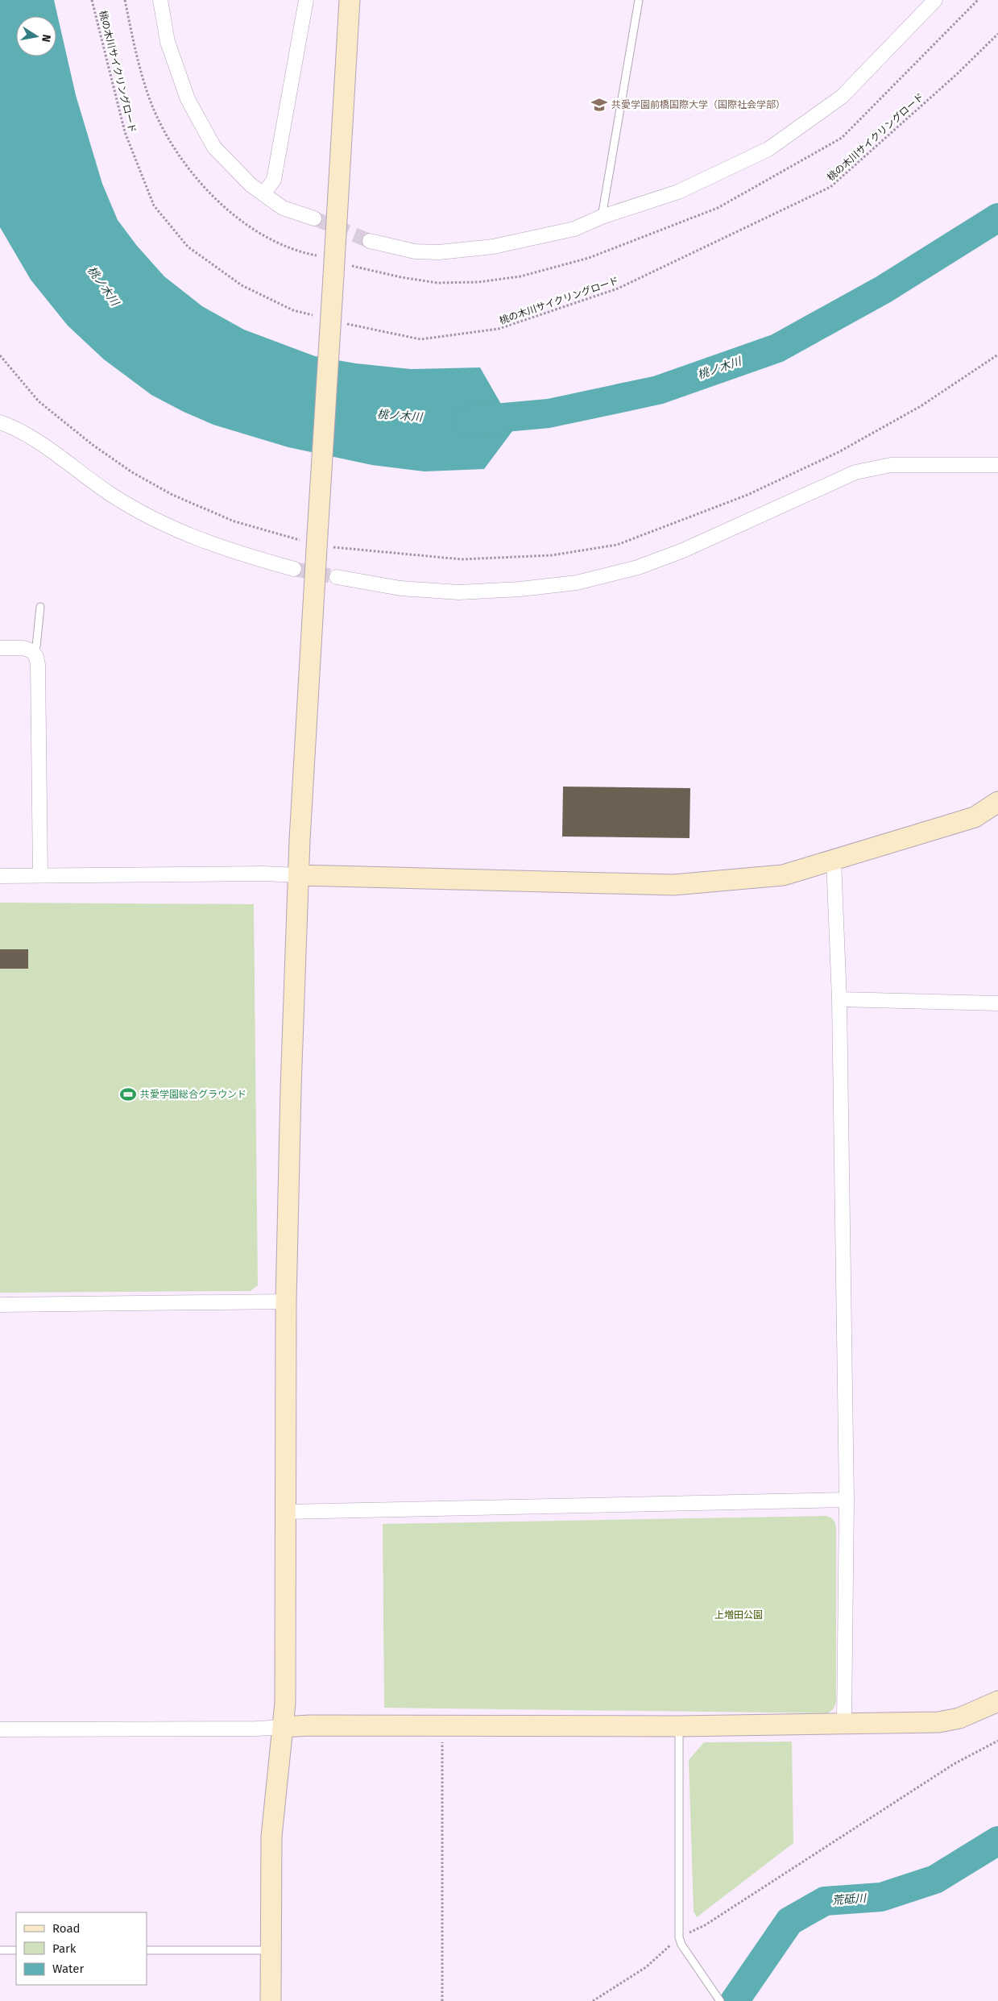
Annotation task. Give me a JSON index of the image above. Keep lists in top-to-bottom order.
{
  "streets": {
    "path": ["桃の木川サイクリングロード"]
  },
  "water": ["桃ノ木川", "荒砥川"],
  "parks": ["上増田公園"],
  "places": {
    "school or university": ["共愛学園前橋国際大学（国際社会学部）"],
    "sports": ["共愛学園総合グラウンド"]
  },
  "legend": ["Road", "Park", "Water"],
  "north": "right"
}
